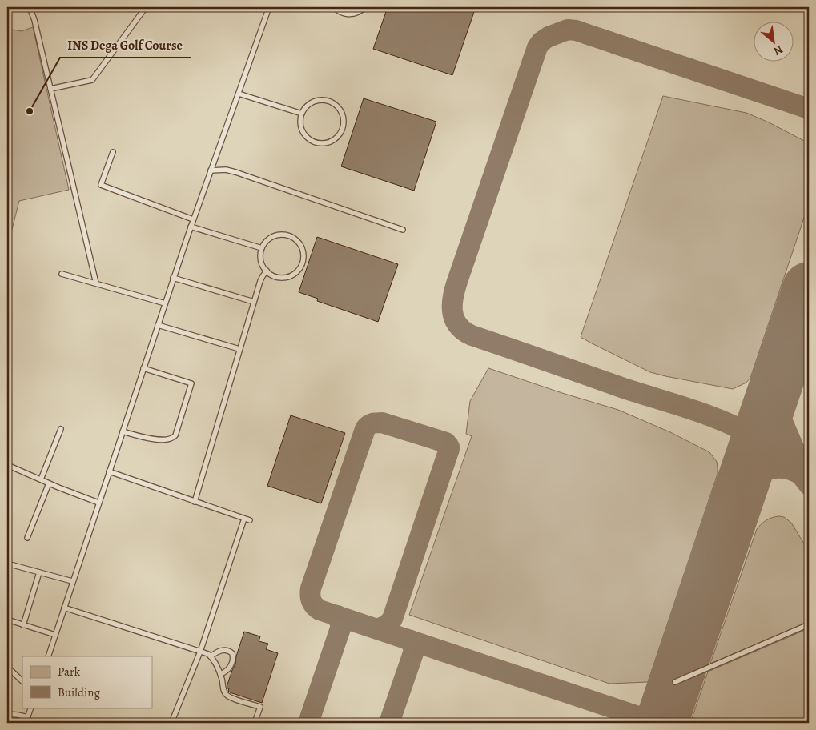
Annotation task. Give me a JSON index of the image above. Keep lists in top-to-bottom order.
{
  "places": ["INS Dega Golf Course"],
  "legend": ["Park", "Building"],
  "north": "bottom right"
}
